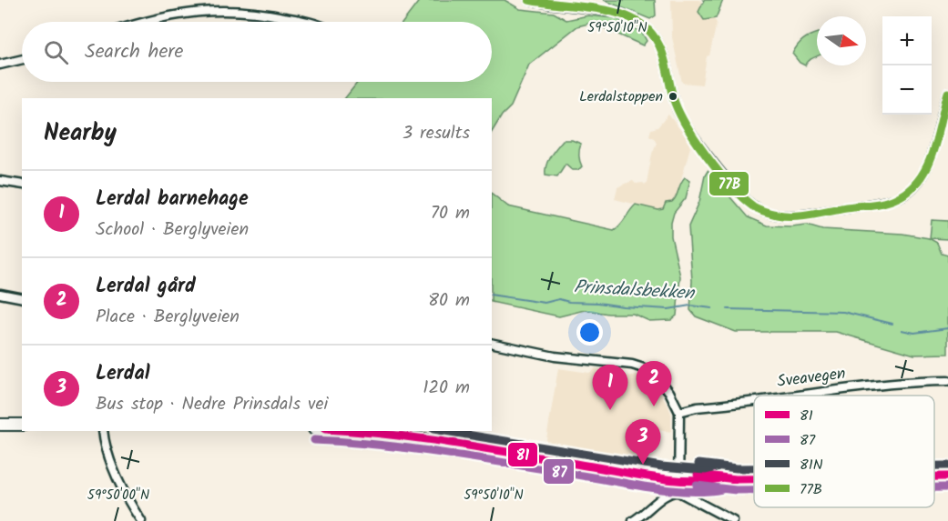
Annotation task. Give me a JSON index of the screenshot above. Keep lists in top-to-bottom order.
{
  "streets": {
    "street": ["Sveavegen"]
  },
  "water": ["Prinsdalsbekken"],
  "places": ["Lerdalstoppen"],
  "lines": [
    "transit line 77B",
    "transit line 81",
    "transit line 81N",
    "transit line 87"
  ],
  "legend": [
    "81",
    "87",
    "81N",
    "77B"
  ],
  "north": "right",
  "page": {
    "map_buttons": ["+", "−"],
    "search": "Search here",
    "heading": ["Nearby", "3 results"],
    "list": [
      {
        "mark": "1",
        "name": "Lerdal barnehage",
        "note": "School · Berglyveien",
        "value": "70 m"
      },
      {
        "mark": "2",
        "name": "Lerdal gård",
        "note": "Place · Berglyveien",
        "value": "80 m"
      },
      {
        "mark": "3",
        "name": "Lerdal",
        "note": "Bus stop · Nedre Prinsdals vei",
        "value": "120 m"
      }
    ],
    "pins": ["2", "1", "3"]
  },
  "coordinates": ["59°50'10\"N", "59°50'00\"N"]
}
